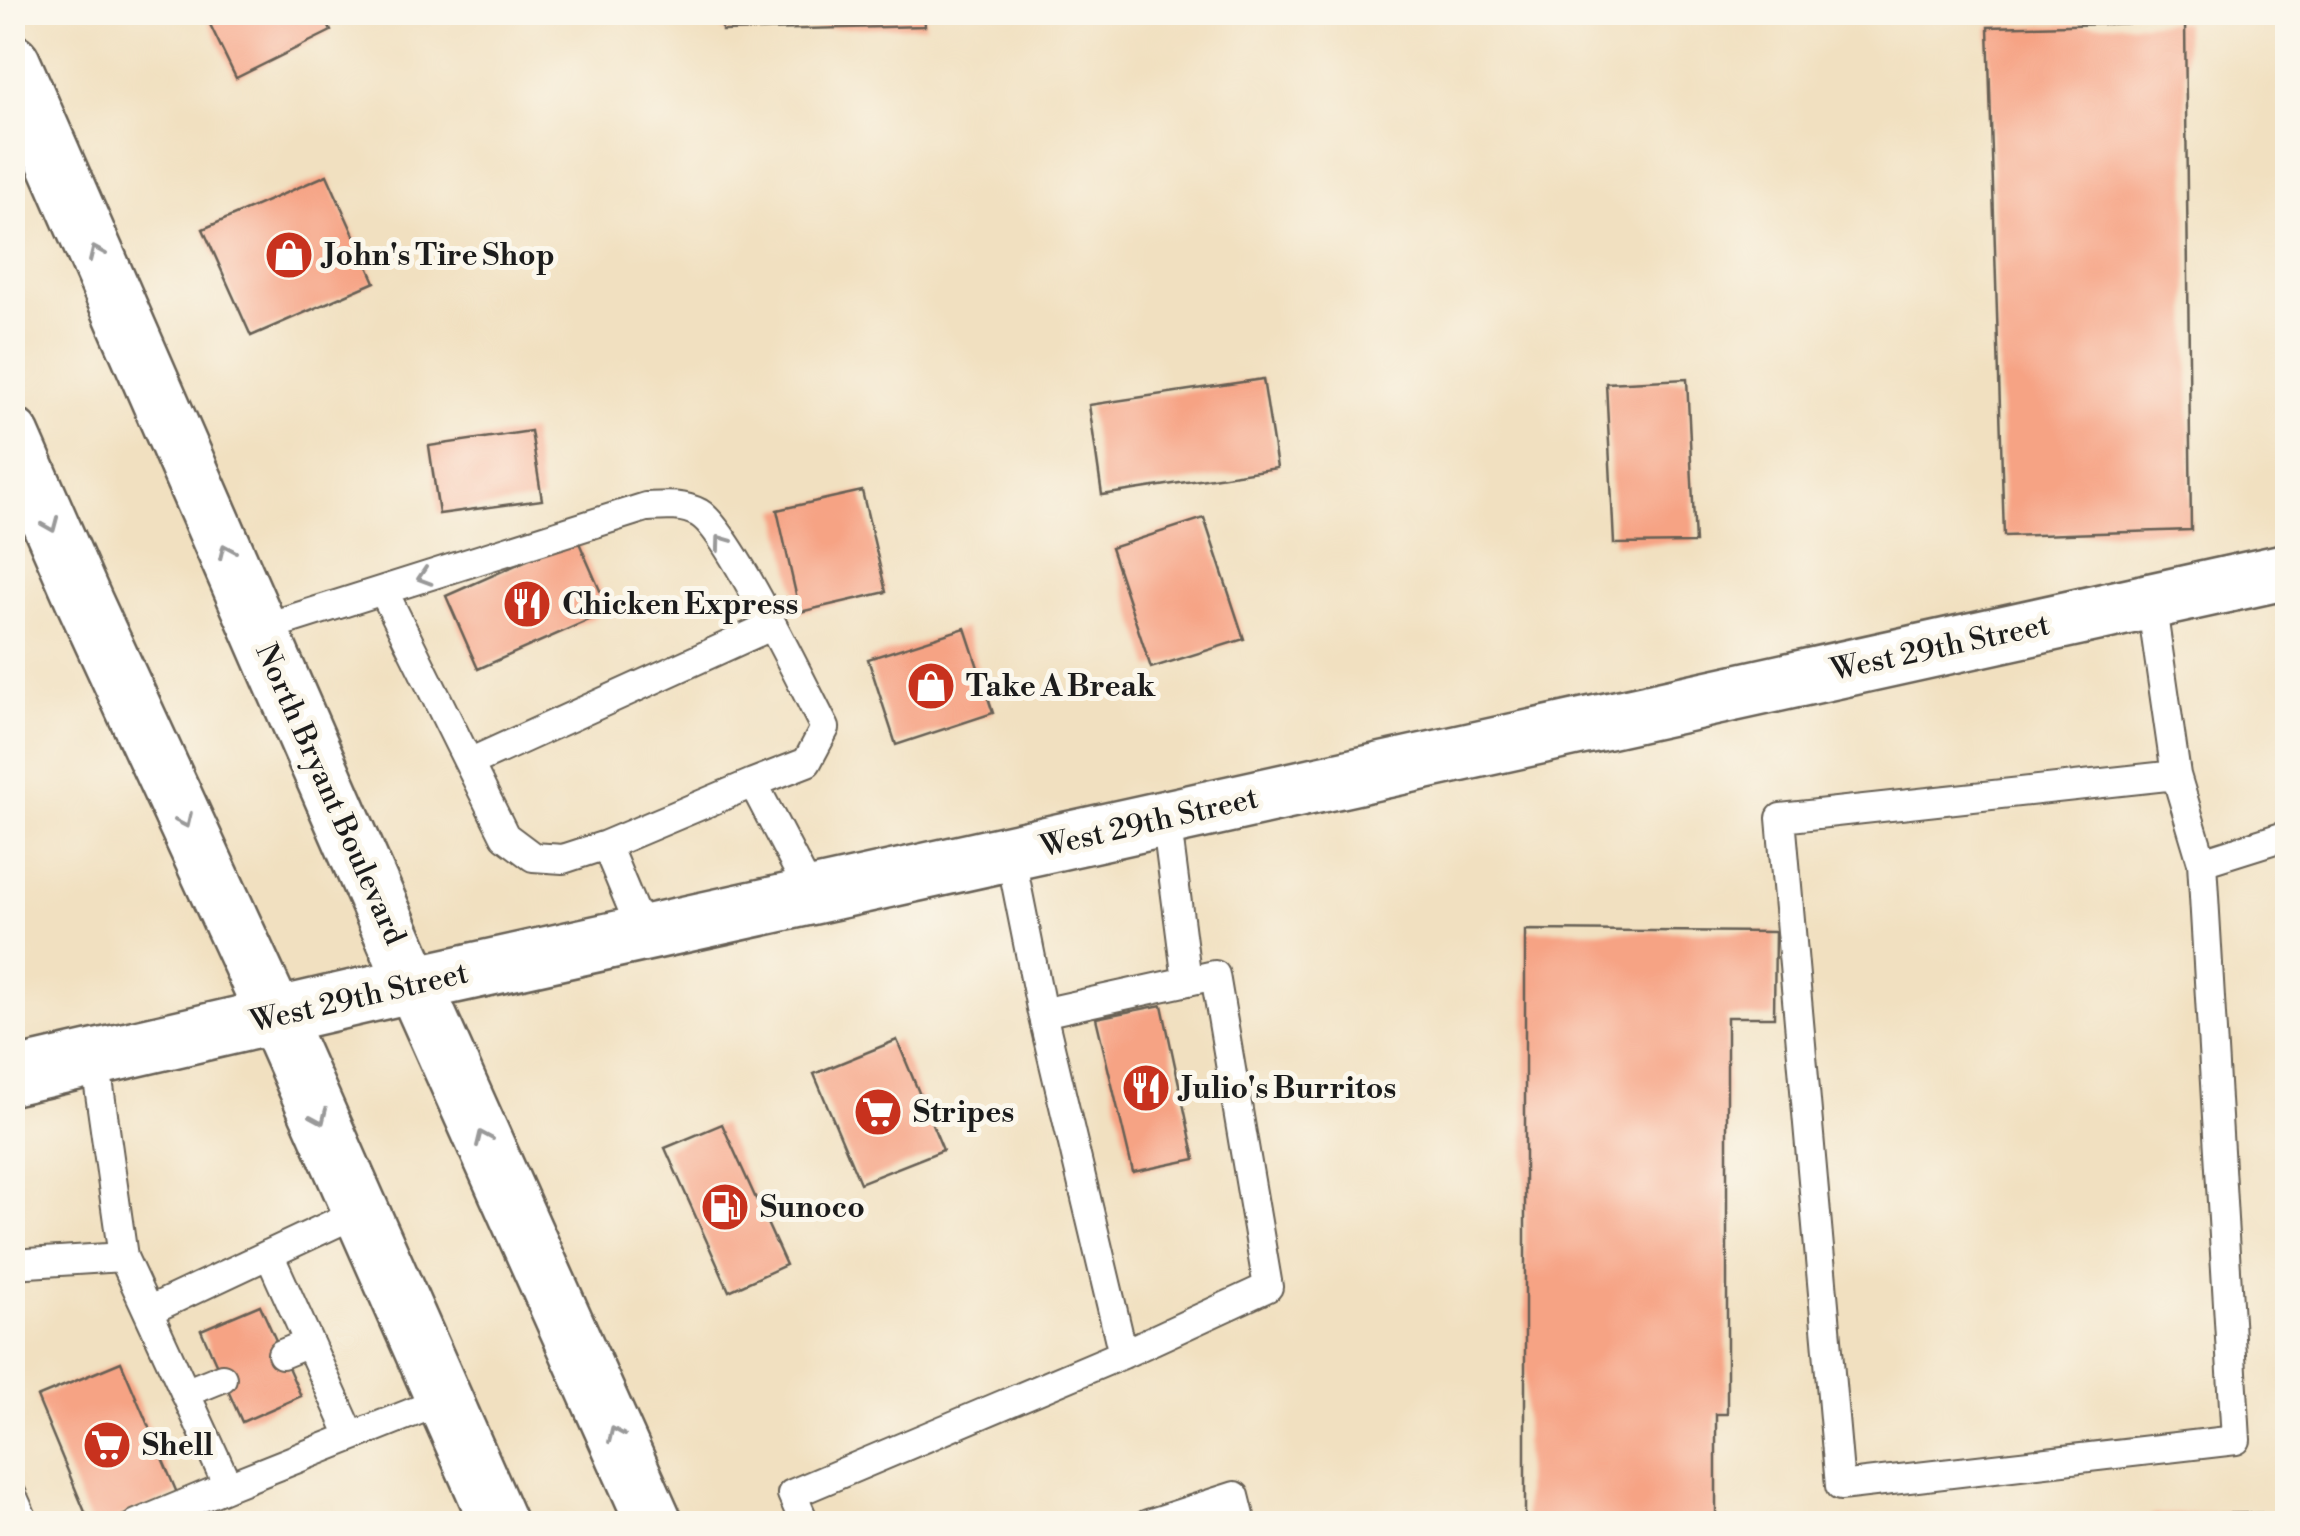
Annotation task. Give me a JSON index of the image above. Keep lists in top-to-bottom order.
{
  "streets": {
    "main road": ["West 29th Street", "North Bryant Boulevard"]
  },
  "crossings": [
    ["West 29th Street", "North Bryant Boulevard"]
  ],
  "places": {
    "shop": ["John's Tire Shop", "Take A Break"],
    "restaurant": ["Chicken Express", "Julio's Burritos"],
    "supermarket": ["Stripes", "Shell"],
    "fuel station": ["Sunoco"]
  }
}
